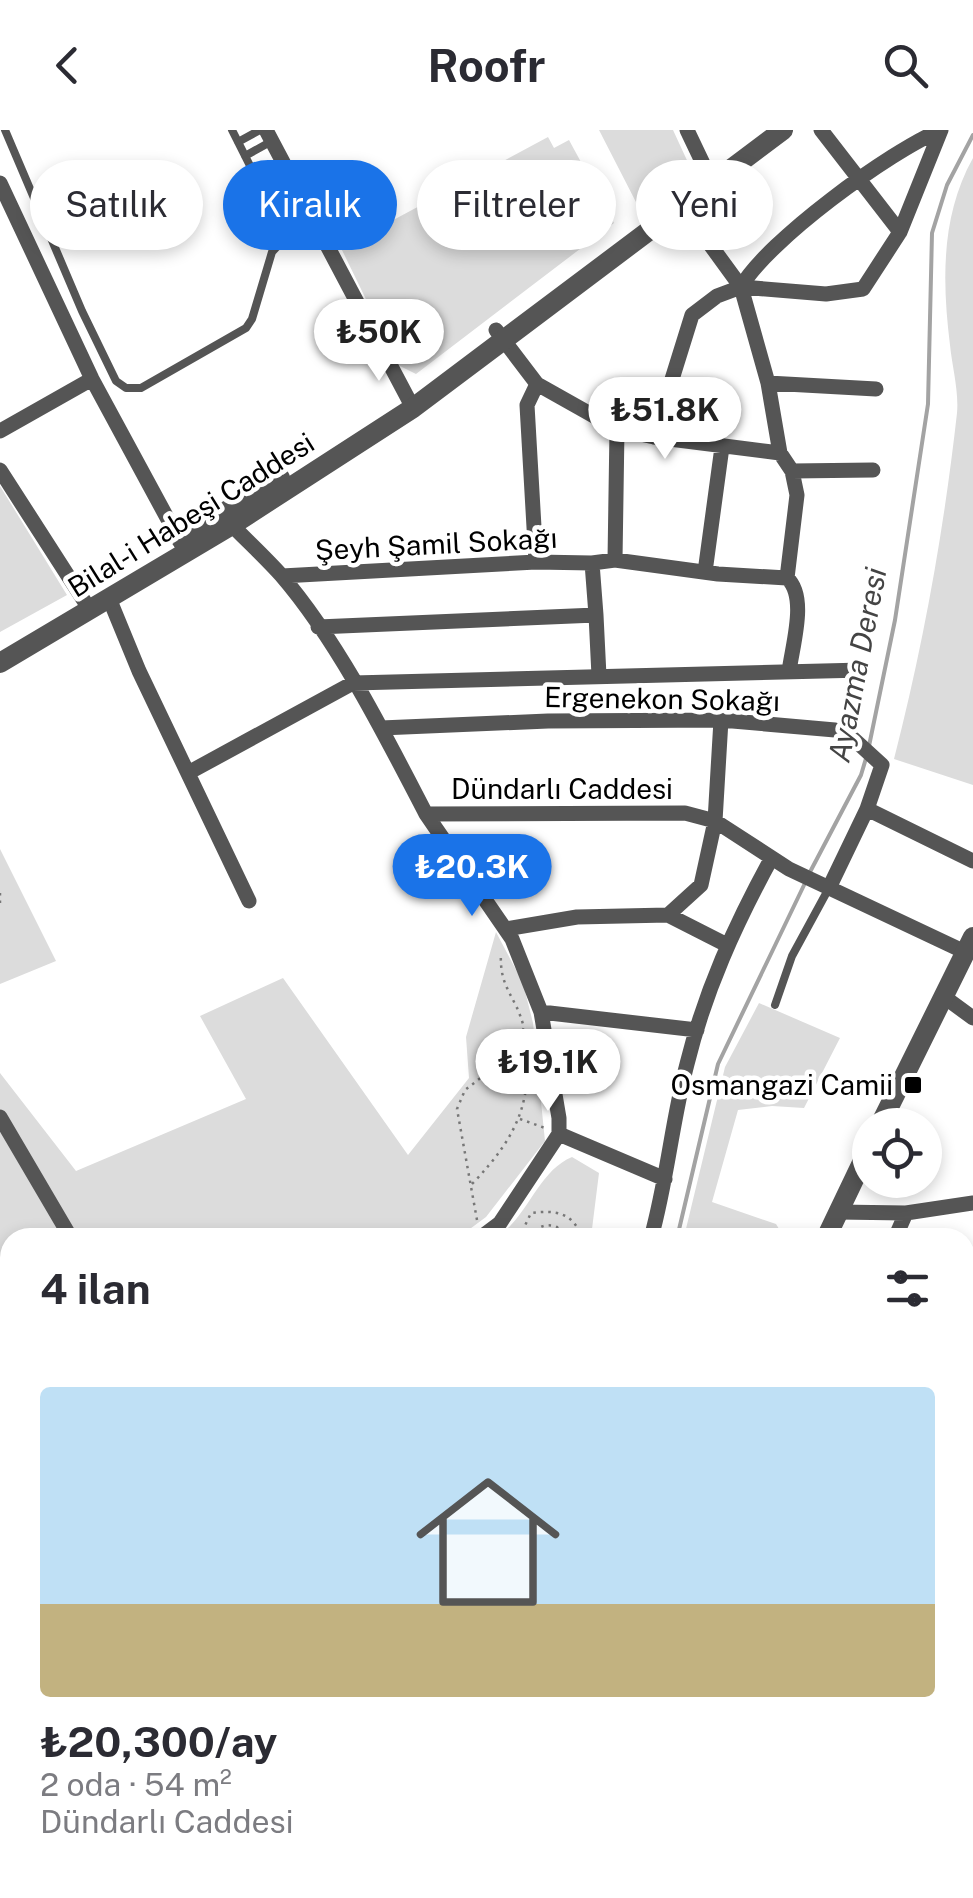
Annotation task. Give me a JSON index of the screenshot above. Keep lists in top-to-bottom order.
{
  "streets": {
    "street": [
      "Bilal-i Habeşi Caddesi",
      "Şeyh Şamil Sokağı",
      "Ergenekon Sokağı",
      "Dündarlı Caddesi"
    ]
  },
  "crossings": [
    ["Bilal-i Habeşi Caddesi", "Dündarlı Caddesi"],
    ["Şeyh Şamil Sokağı", "Dündarlı Caddesi"],
    ["Ergenekon Sokağı", "Dündarlı Caddesi"]
  ],
  "water": ["Ayazma Deresi"],
  "places": {
    "transit": ["Osmangazi Camii"]
  },
  "page": {
    "header": "Roofr",
    "chip": [
      "Satılık",
      "Kiralık",
      "Filtreler",
      "Yeni"
    ],
    "price": [
      "₺50K",
      "₺51.8K",
      "₺20.3K",
      "₺19.1K"
    ],
    "heading": "4 ilan",
    "list": [
      {
        "name": "₺20,300/ay",
        "note": "2 oda · 54 m² · Dündarlı Caddesi"
      }
    ]
  }
}
